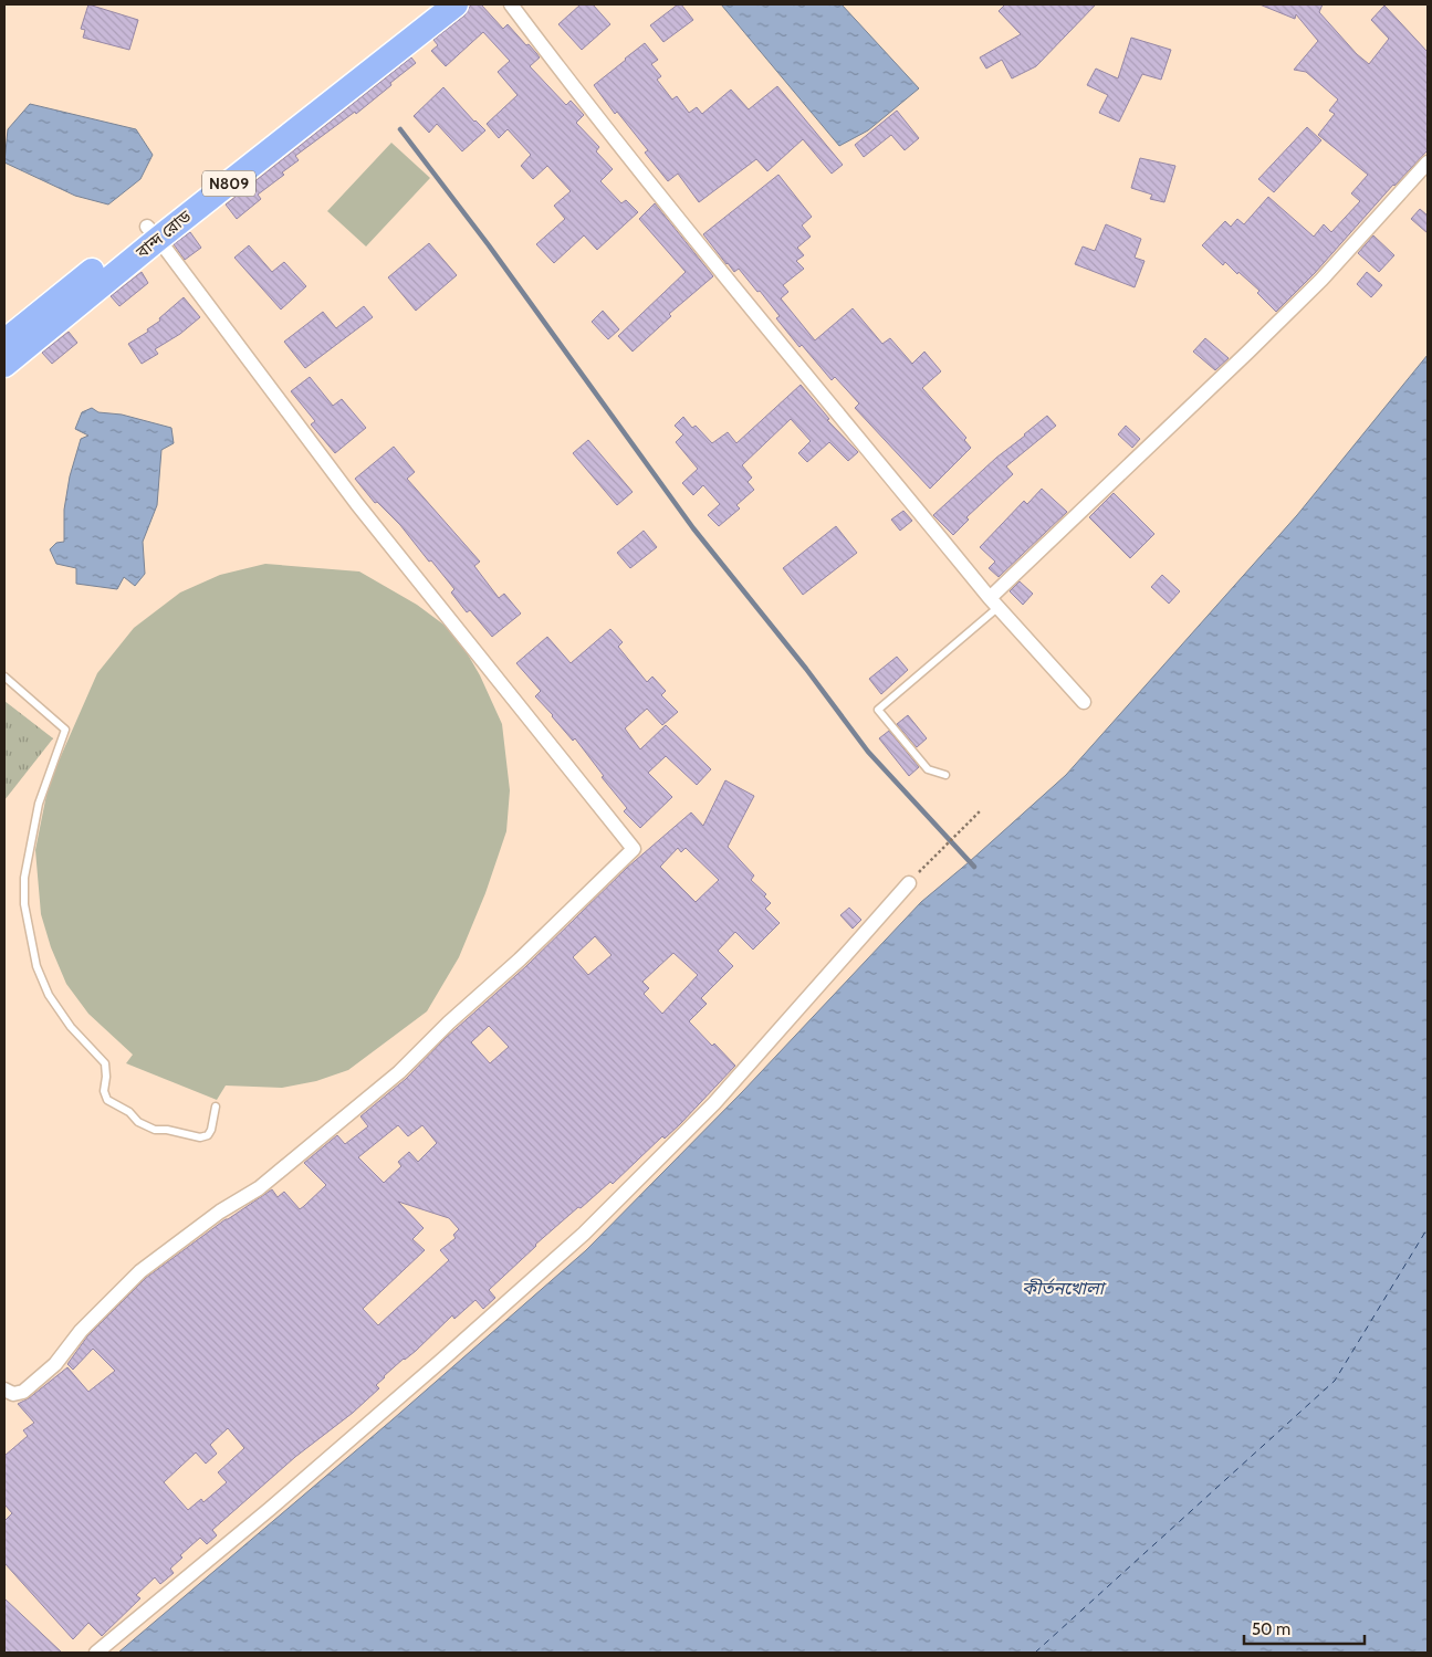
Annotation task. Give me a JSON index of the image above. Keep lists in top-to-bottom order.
{
  "streets": {
    "highway": ["N809", "বান্দ রোড"]
  },
  "water": ["কীর্তনখোলা"],
  "scale_bar": "50 m"
}
